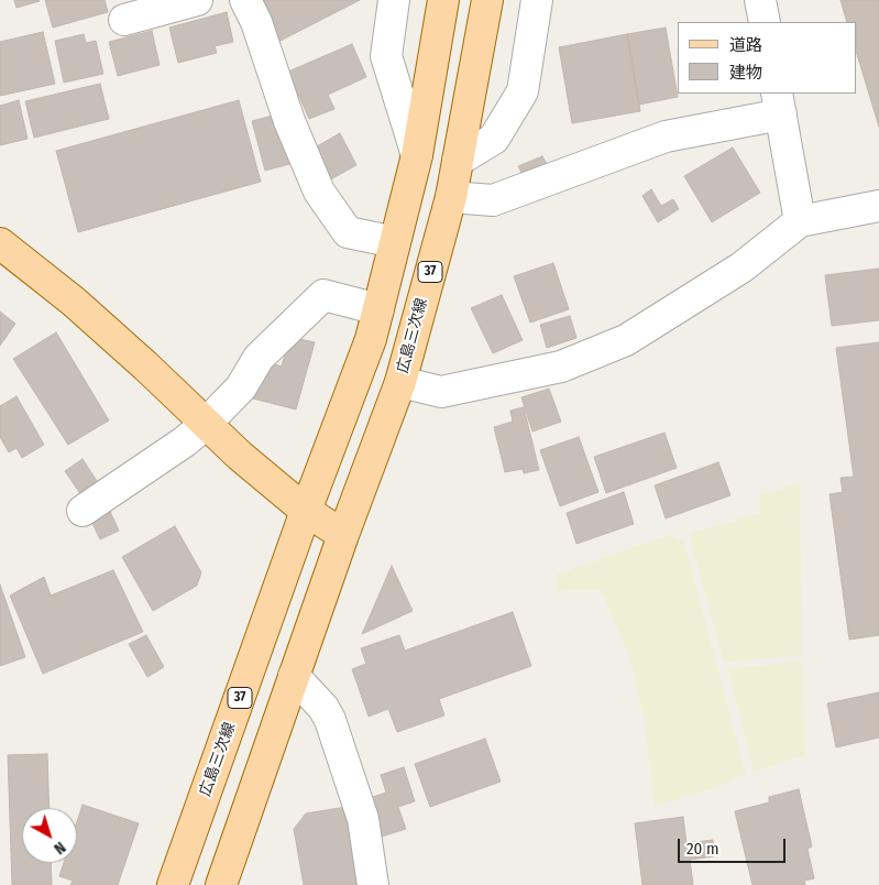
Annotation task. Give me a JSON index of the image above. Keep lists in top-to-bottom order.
{
  "streets": {
    "main road": ["37", "広島三次線"]
  },
  "legend": ["道路", "建物"],
  "scale_bar": "20 m",
  "north": "bottom right"
}
